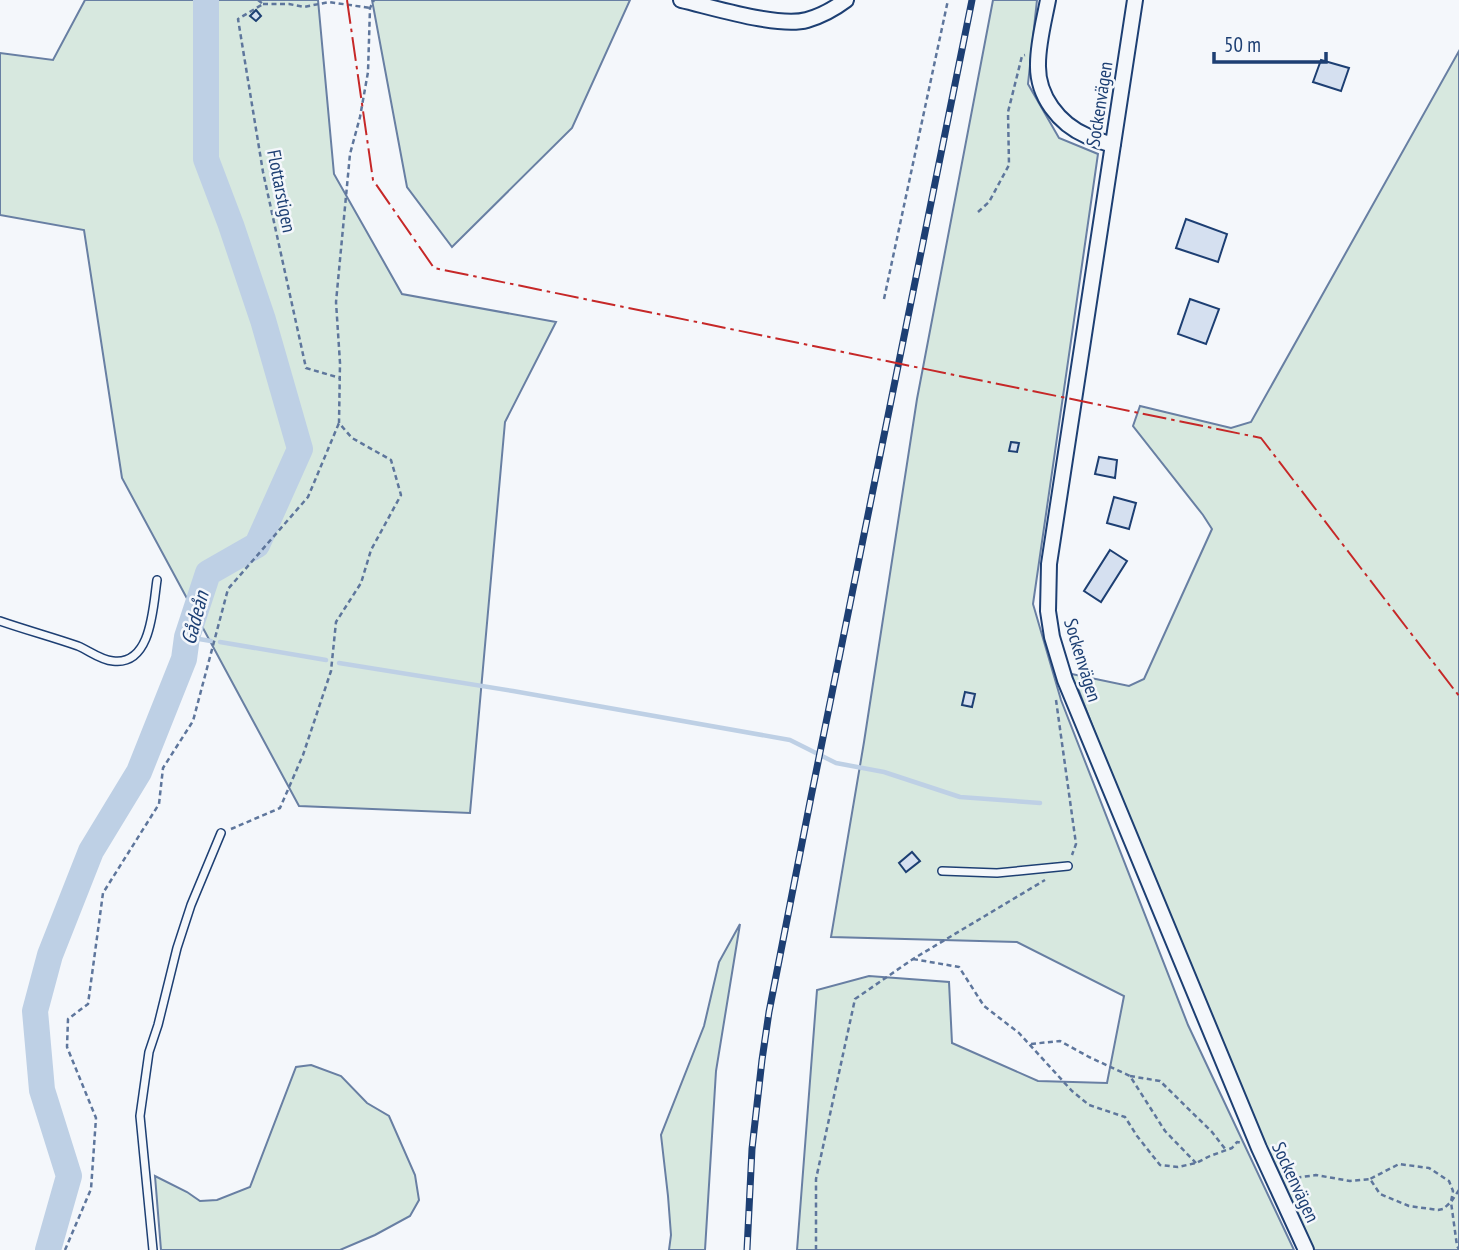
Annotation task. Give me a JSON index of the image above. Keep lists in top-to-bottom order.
{
  "streets": {
    "street": ["Sockenvägen"],
    "path": ["Flottarstigen"]
  },
  "water": ["Gådeån"],
  "scale_bar": "50 m"
}
